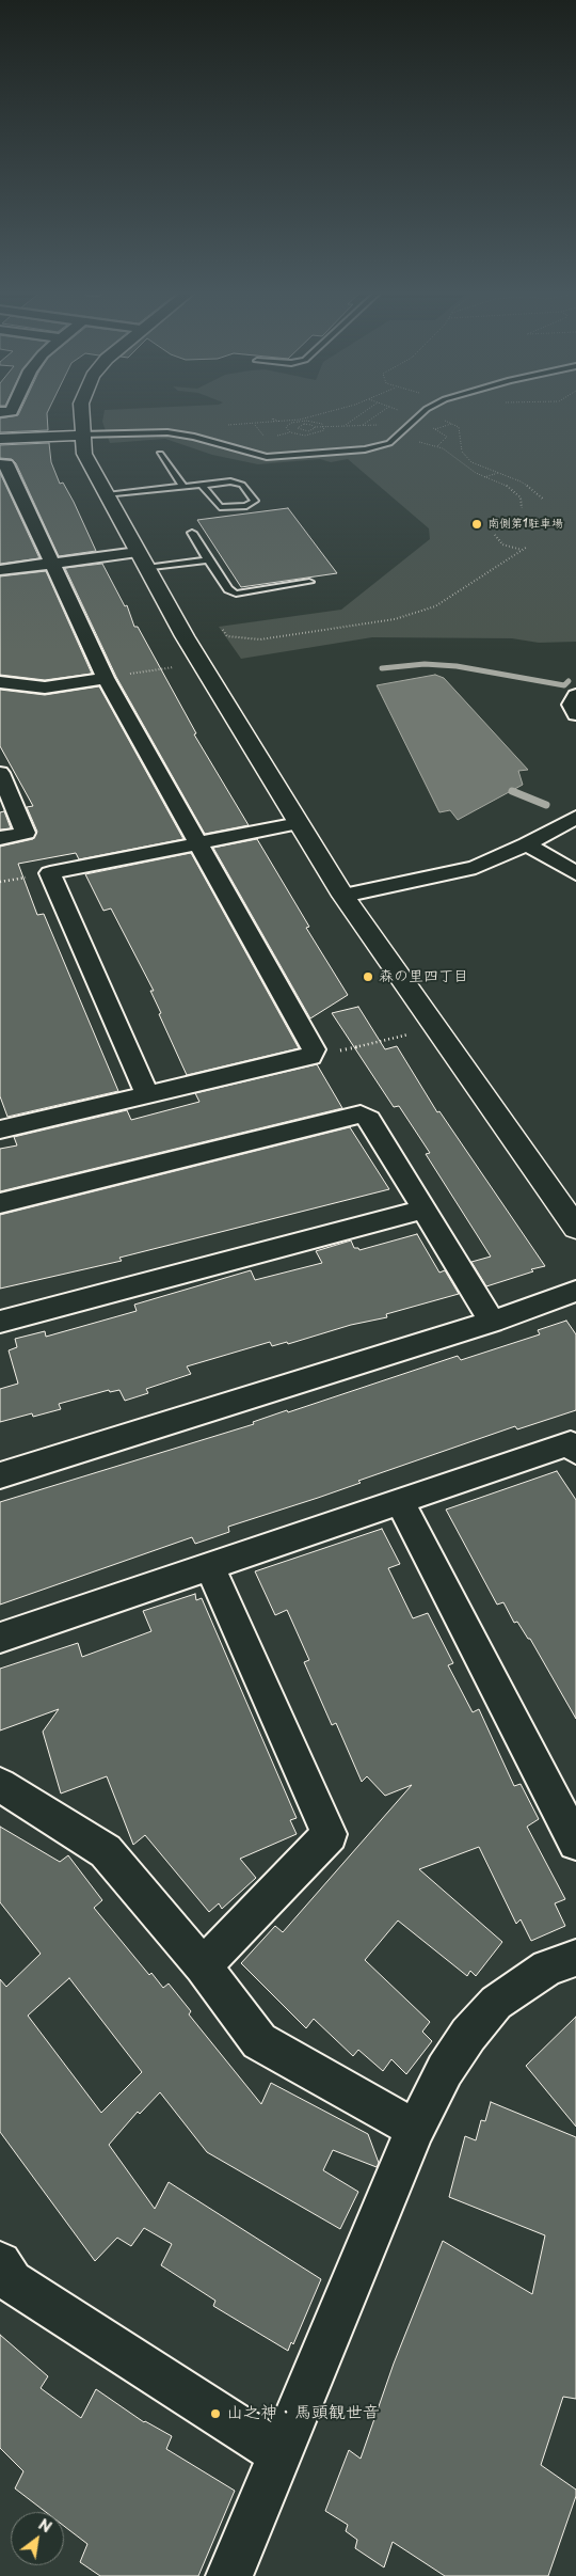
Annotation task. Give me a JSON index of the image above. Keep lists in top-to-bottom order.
{
  "places": ["南側第1駐車場", "森の里四丁目", "山之神・馬頭観世音"],
  "north": "top right"
}
